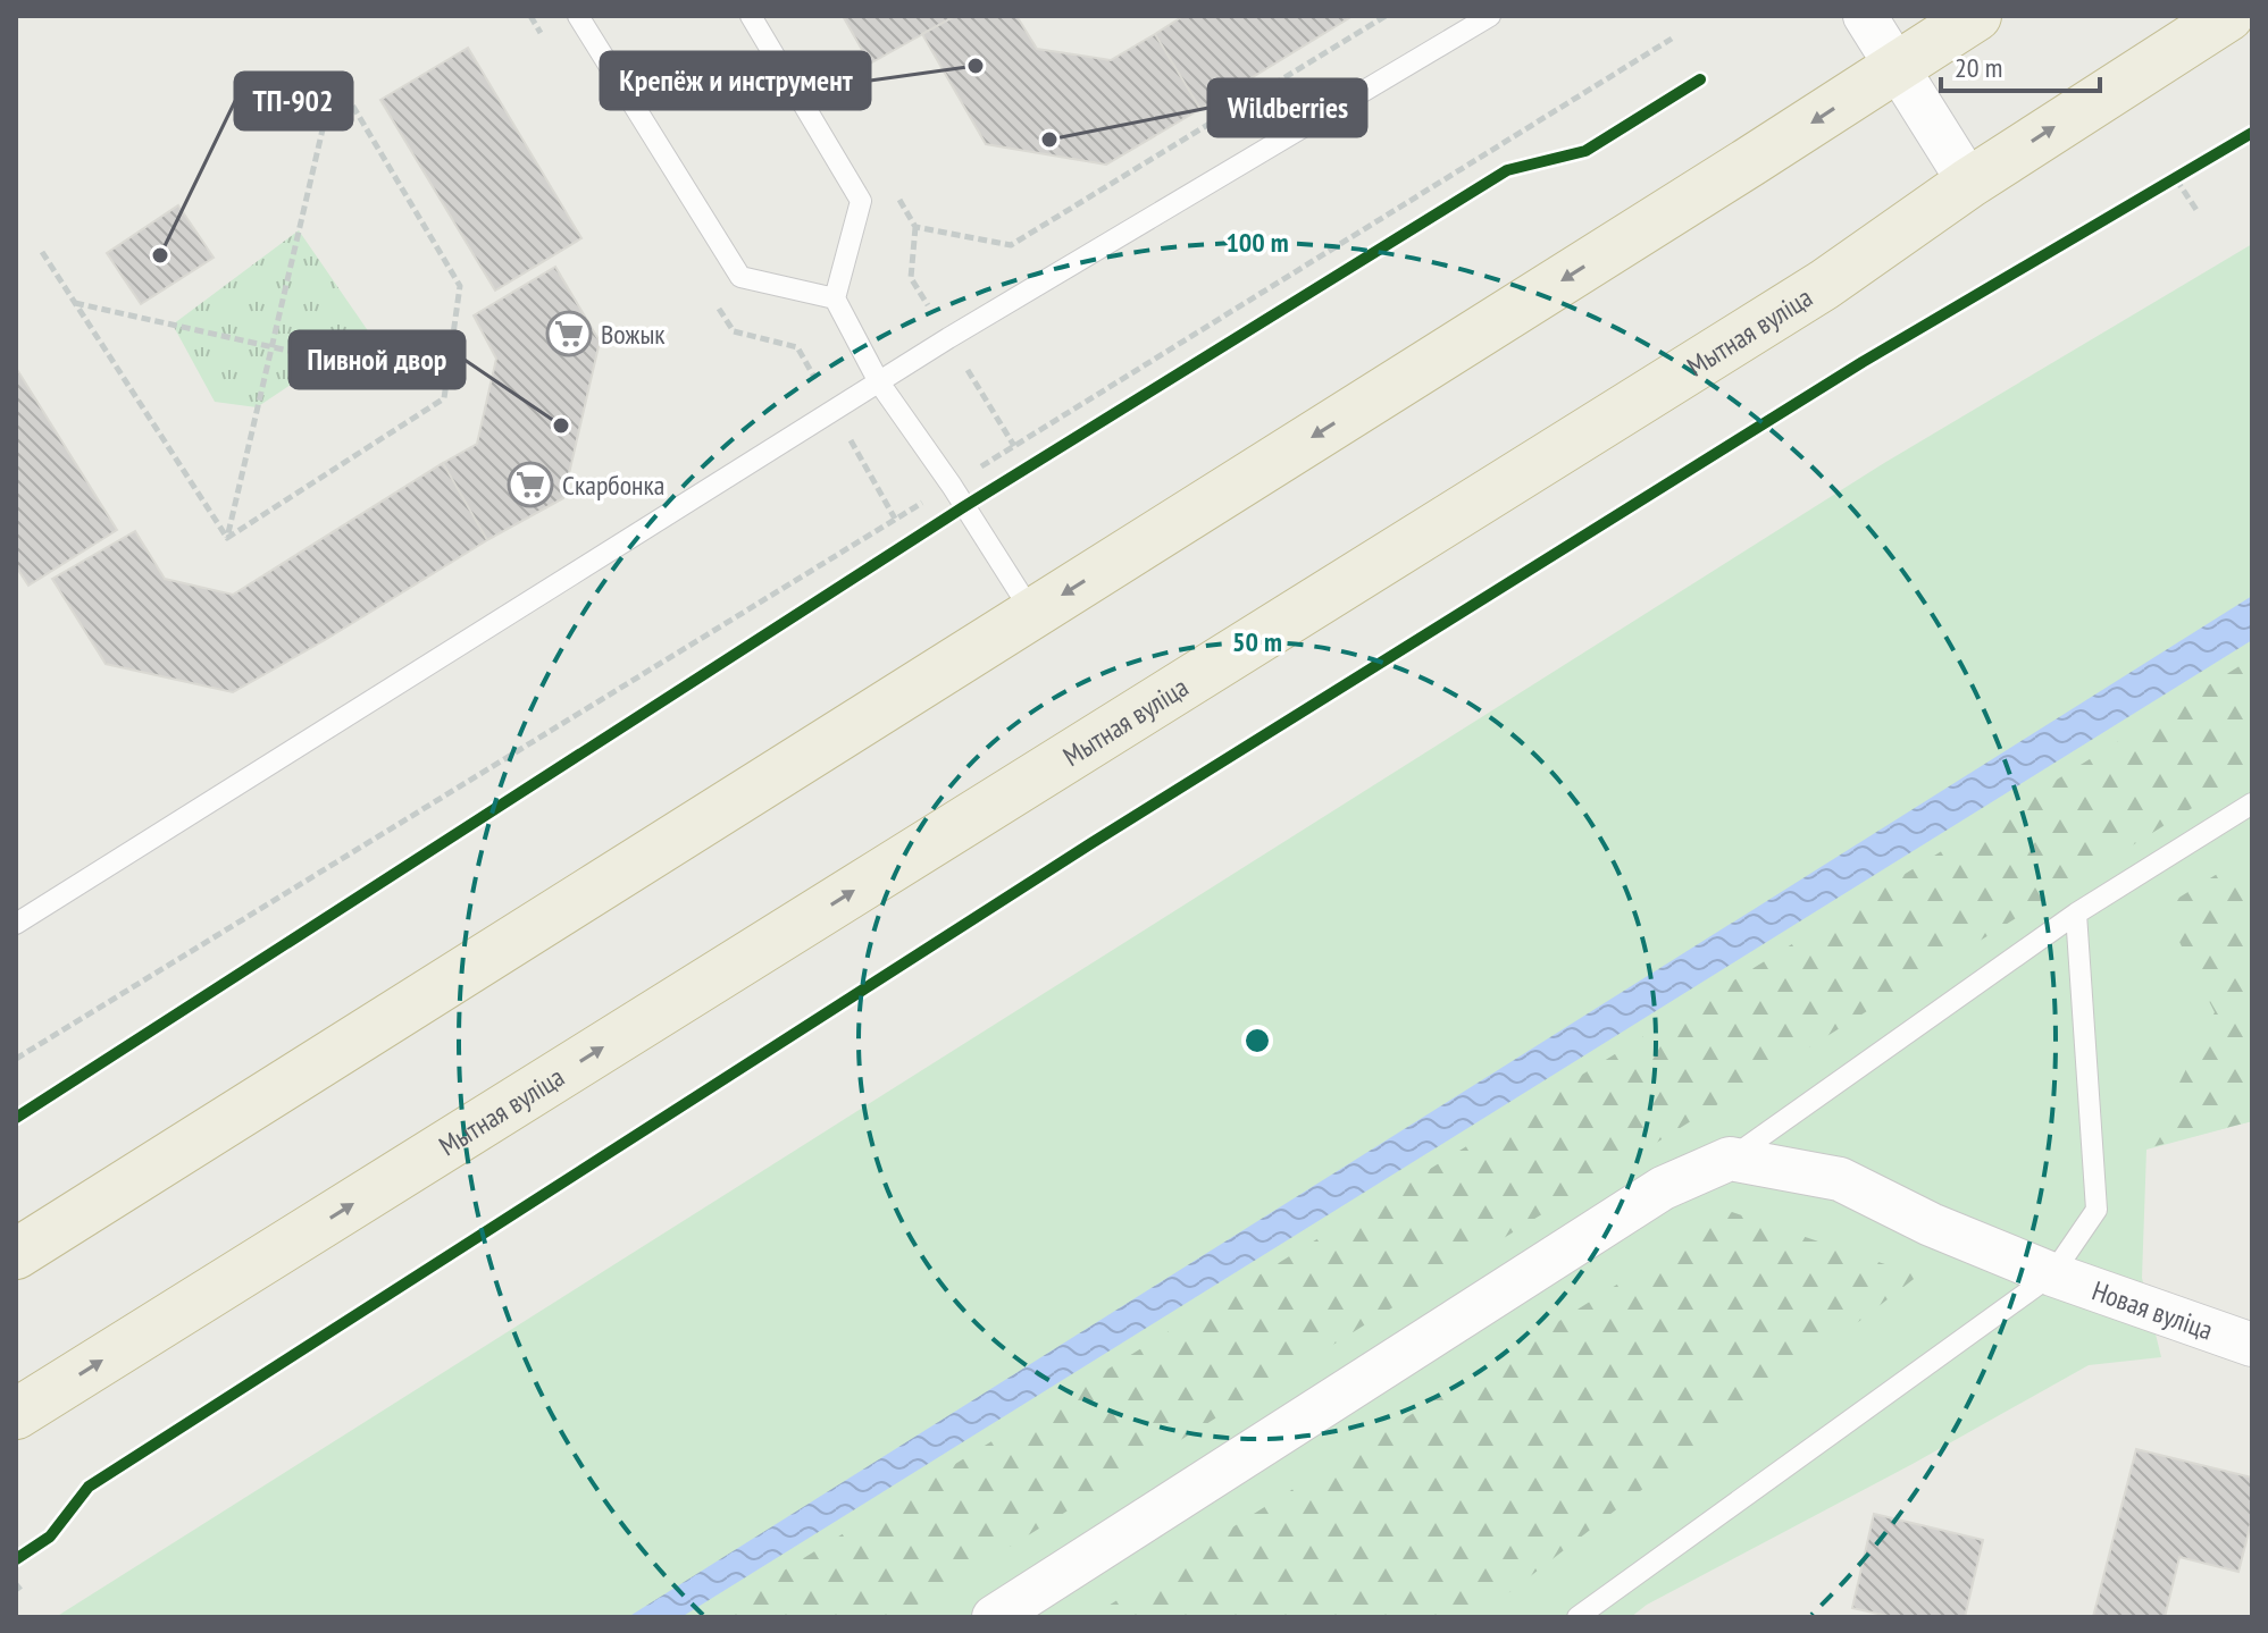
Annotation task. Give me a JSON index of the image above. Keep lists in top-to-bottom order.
{
  "streets": {
    "highway": ["Мытная вуліца"],
    "street": ["Новая вуліца"]
  },
  "places": {
    "other": [
      "Крепёж и инструмент",
      "Wildberries",
      "ТП-902",
      "Пивной двор"
    ],
    "supermarket": ["Вожык", "Скарбонка"]
  },
  "scale_bar": "20 m",
  "rings": ["100 m", "50 m"]
}
